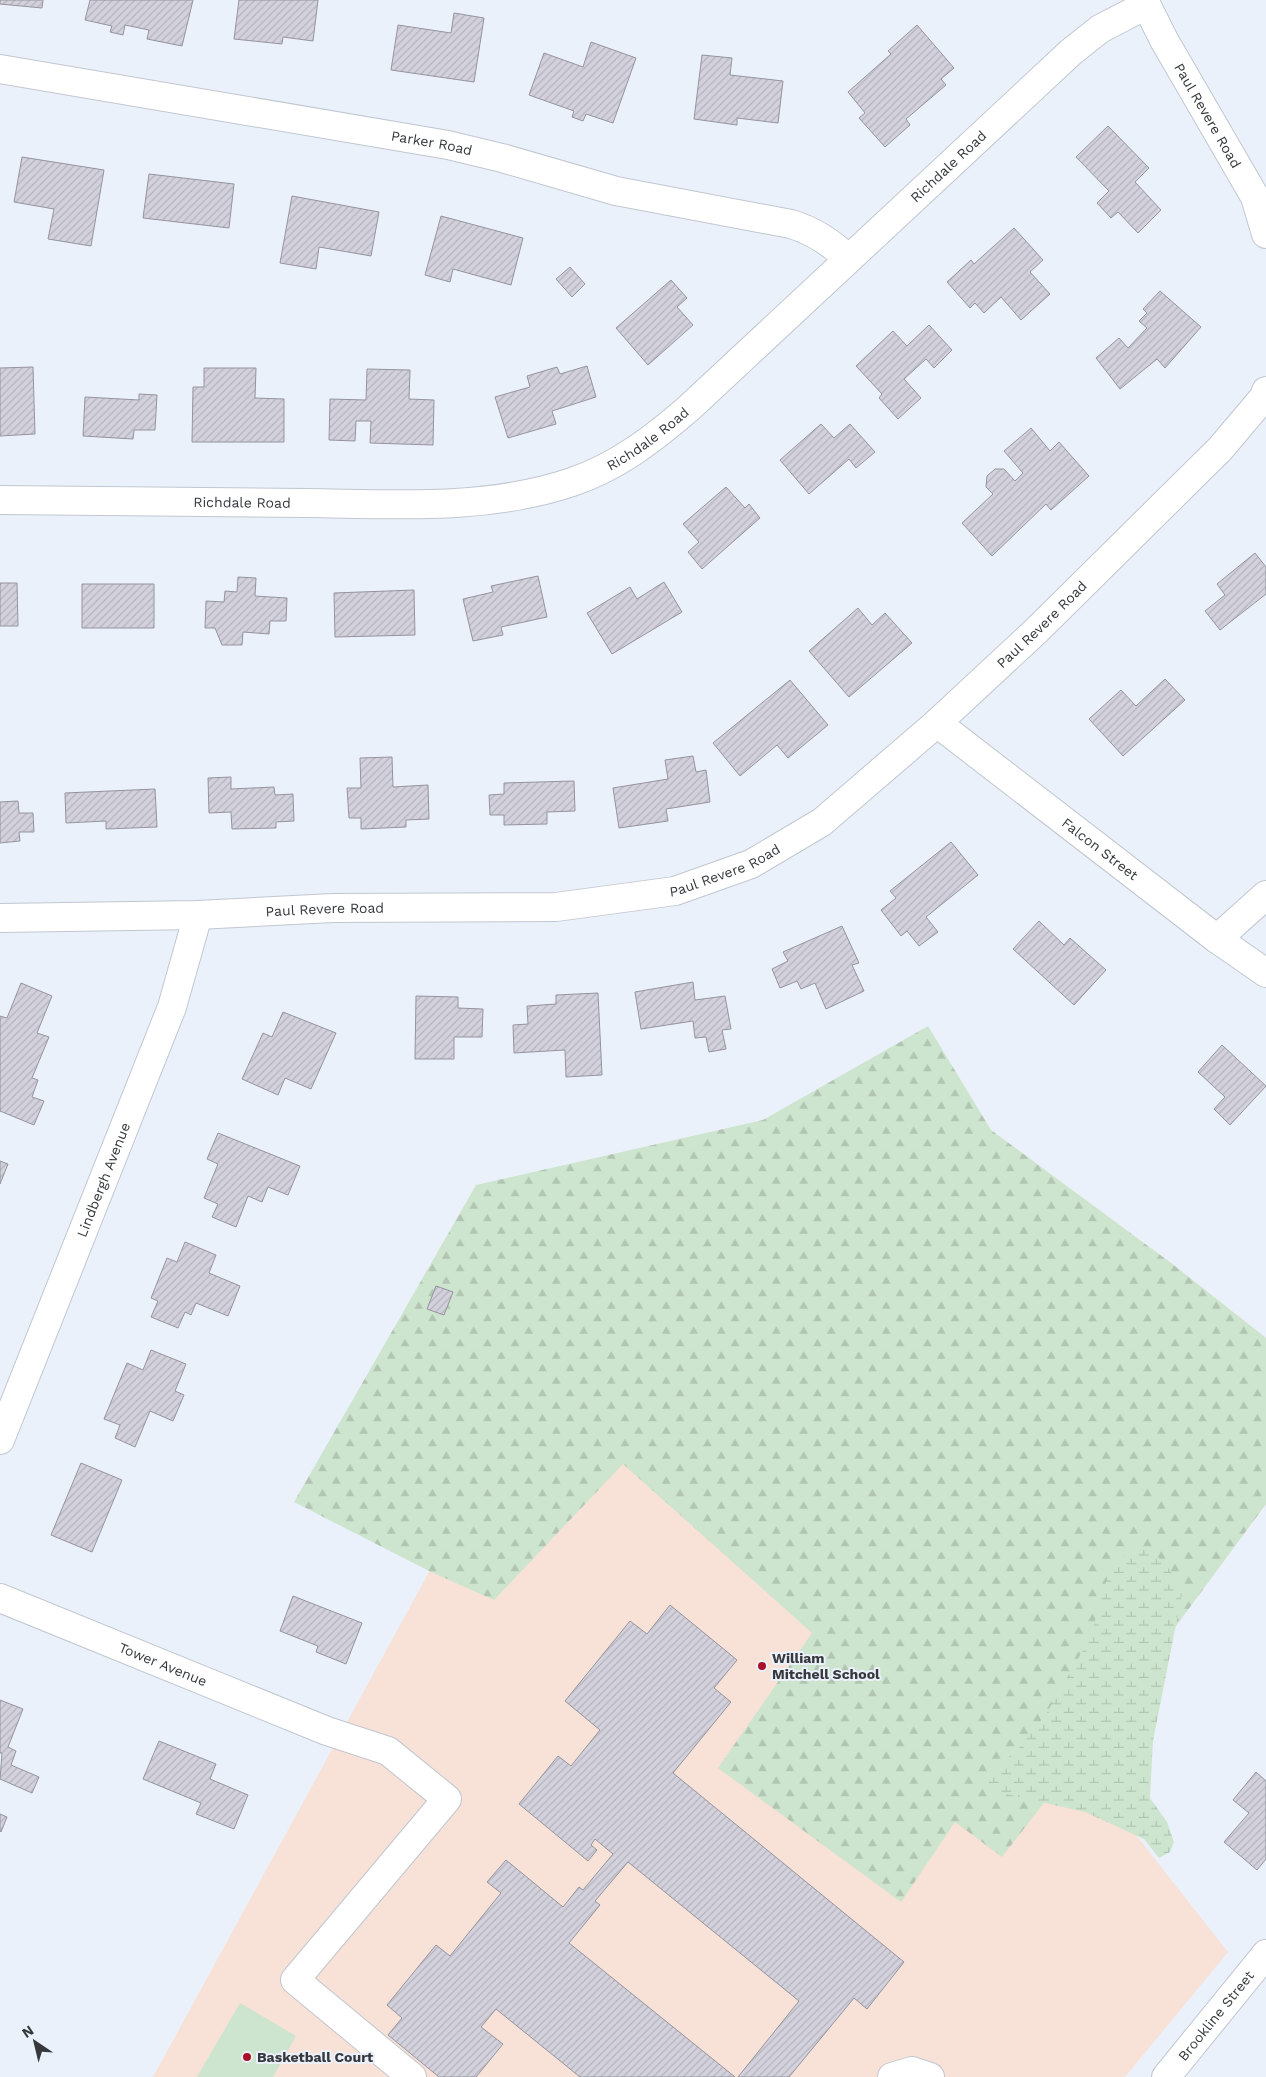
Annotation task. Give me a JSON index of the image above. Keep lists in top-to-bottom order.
{
  "streets": {
    "street": [
      "Paul Revere Road",
      "Parker Road",
      "Richdale Road",
      "Falcon Street",
      "Lindbergh Avenue",
      "Tower Avenue",
      "Brookline Street"
    ]
  },
  "crossings": [
    ["Paul Revere Road", "Richdale Road"],
    ["Paul Revere Road", "Falcon Street"],
    ["Paul Revere Road", "Lindbergh Avenue"],
    ["Parker Road", "Richdale Road"]
  ],
  "places": ["William Mitchell School", "Basketball Court"],
  "north": "top left"
}
